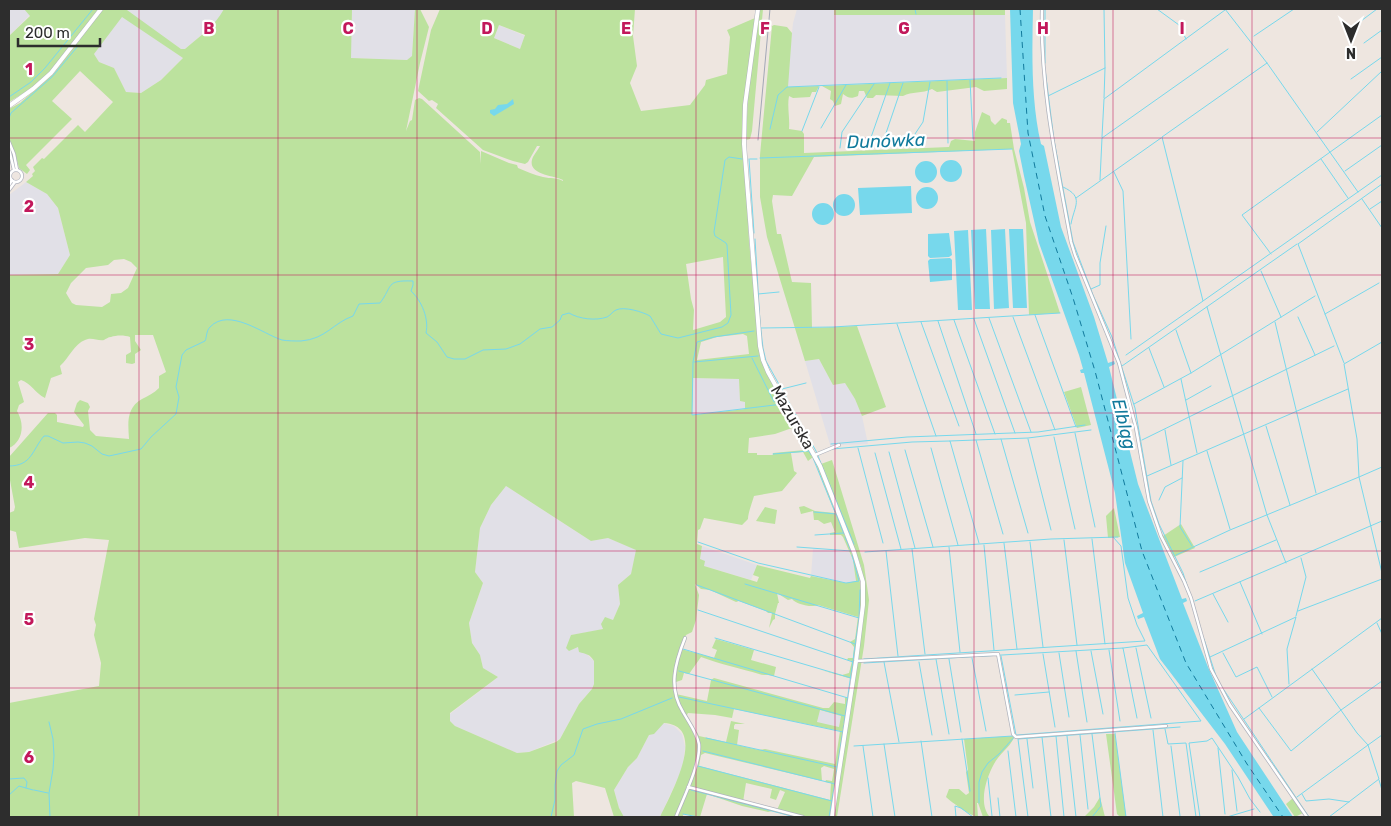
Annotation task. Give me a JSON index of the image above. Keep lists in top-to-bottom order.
{
  "streets": {
    "main road": ["Mazurska"]
  },
  "water": ["Dunówka", "Elbląg"],
  "scale_bar": "200 m",
  "north": "bottom",
  "grid": {
    "columns": [
      "B",
      "C",
      "D",
      "E",
      "F",
      "G",
      "H",
      "I"
    ],
    "rows": [
      "1",
      "2",
      "3",
      "4",
      "5",
      "6"
    ]
  }
}
